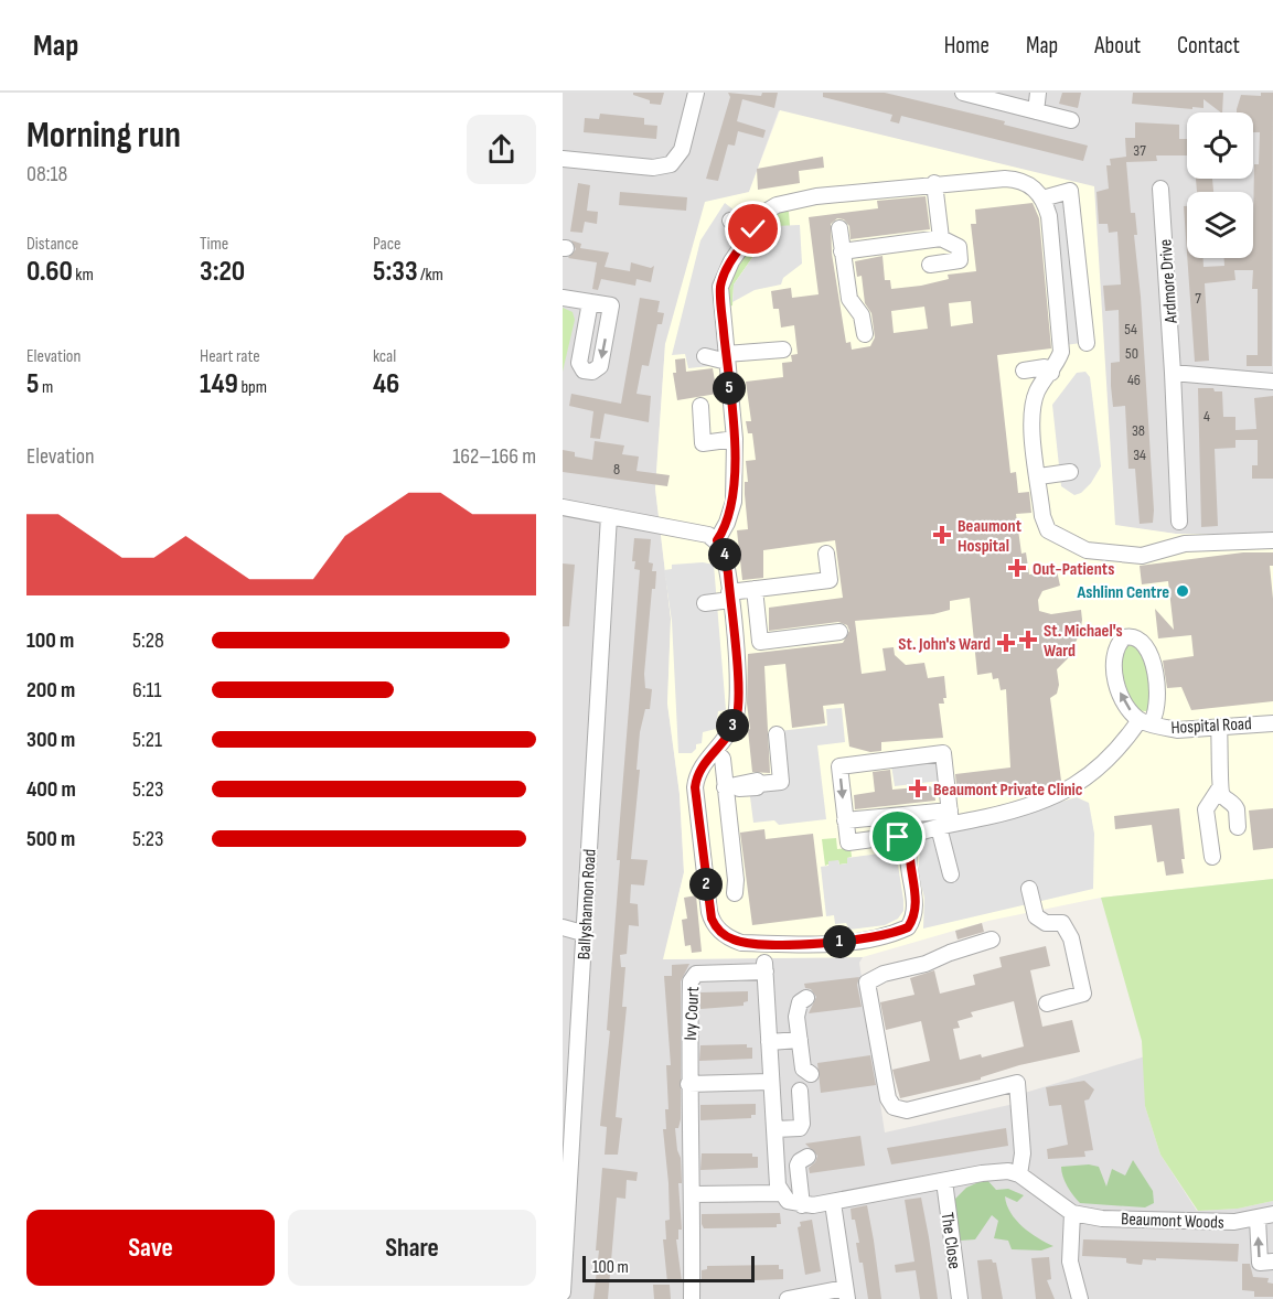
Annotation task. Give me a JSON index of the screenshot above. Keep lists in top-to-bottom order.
{
  "streets": {
    "street": [
      "Ardmore Drive",
      "Hospital Road",
      "Ballyshannon Road",
      "Ivy Court",
      "Beaumont Woods",
      "The Close"
    ]
  },
  "places": {
    "health": [
      "Beaumont Hospital",
      "Out-Patients",
      "St. Michael's Ward",
      "St. John's Ward",
      "Beaumont Private Clinic"
    ],
    "other": ["Ashlinn Centre"]
  },
  "house_numbers": [
    "37",
    "7",
    "54",
    "50",
    "46",
    "4",
    "38",
    "34",
    "8"
  ],
  "scale_bar": "100 m",
  "page": {
    "header": "Map",
    "nav": [
      "Home",
      "Map",
      "About",
      "Contact"
    ],
    "heading": ["Morning run", "08:18"],
    "stats": [
      ["Distance", "0.60 km"],
      ["Time", "3:20"],
      ["Pace", "5:33 /km"],
      ["Elevation", "5 m"],
      ["Heart rate", "149 bpm"],
      ["kcal", "46"]
    ],
    "pins": [
      "5",
      "4",
      "3",
      "2",
      "1"
    ],
    "chart": ["Elevation", "162–166 m"],
    "list": [
      {
        "name": "100 m",
        "note": "5:28"
      },
      {
        "name": "200 m",
        "note": "6:11"
      },
      {
        "name": "300 m",
        "note": "5:21"
      },
      {
        "name": "400 m",
        "note": "5:23"
      },
      {
        "name": "500 m",
        "note": "5:23"
      }
    ],
    "buttons": ["Save", "Share"],
    "scale": "100 m"
  }
}
